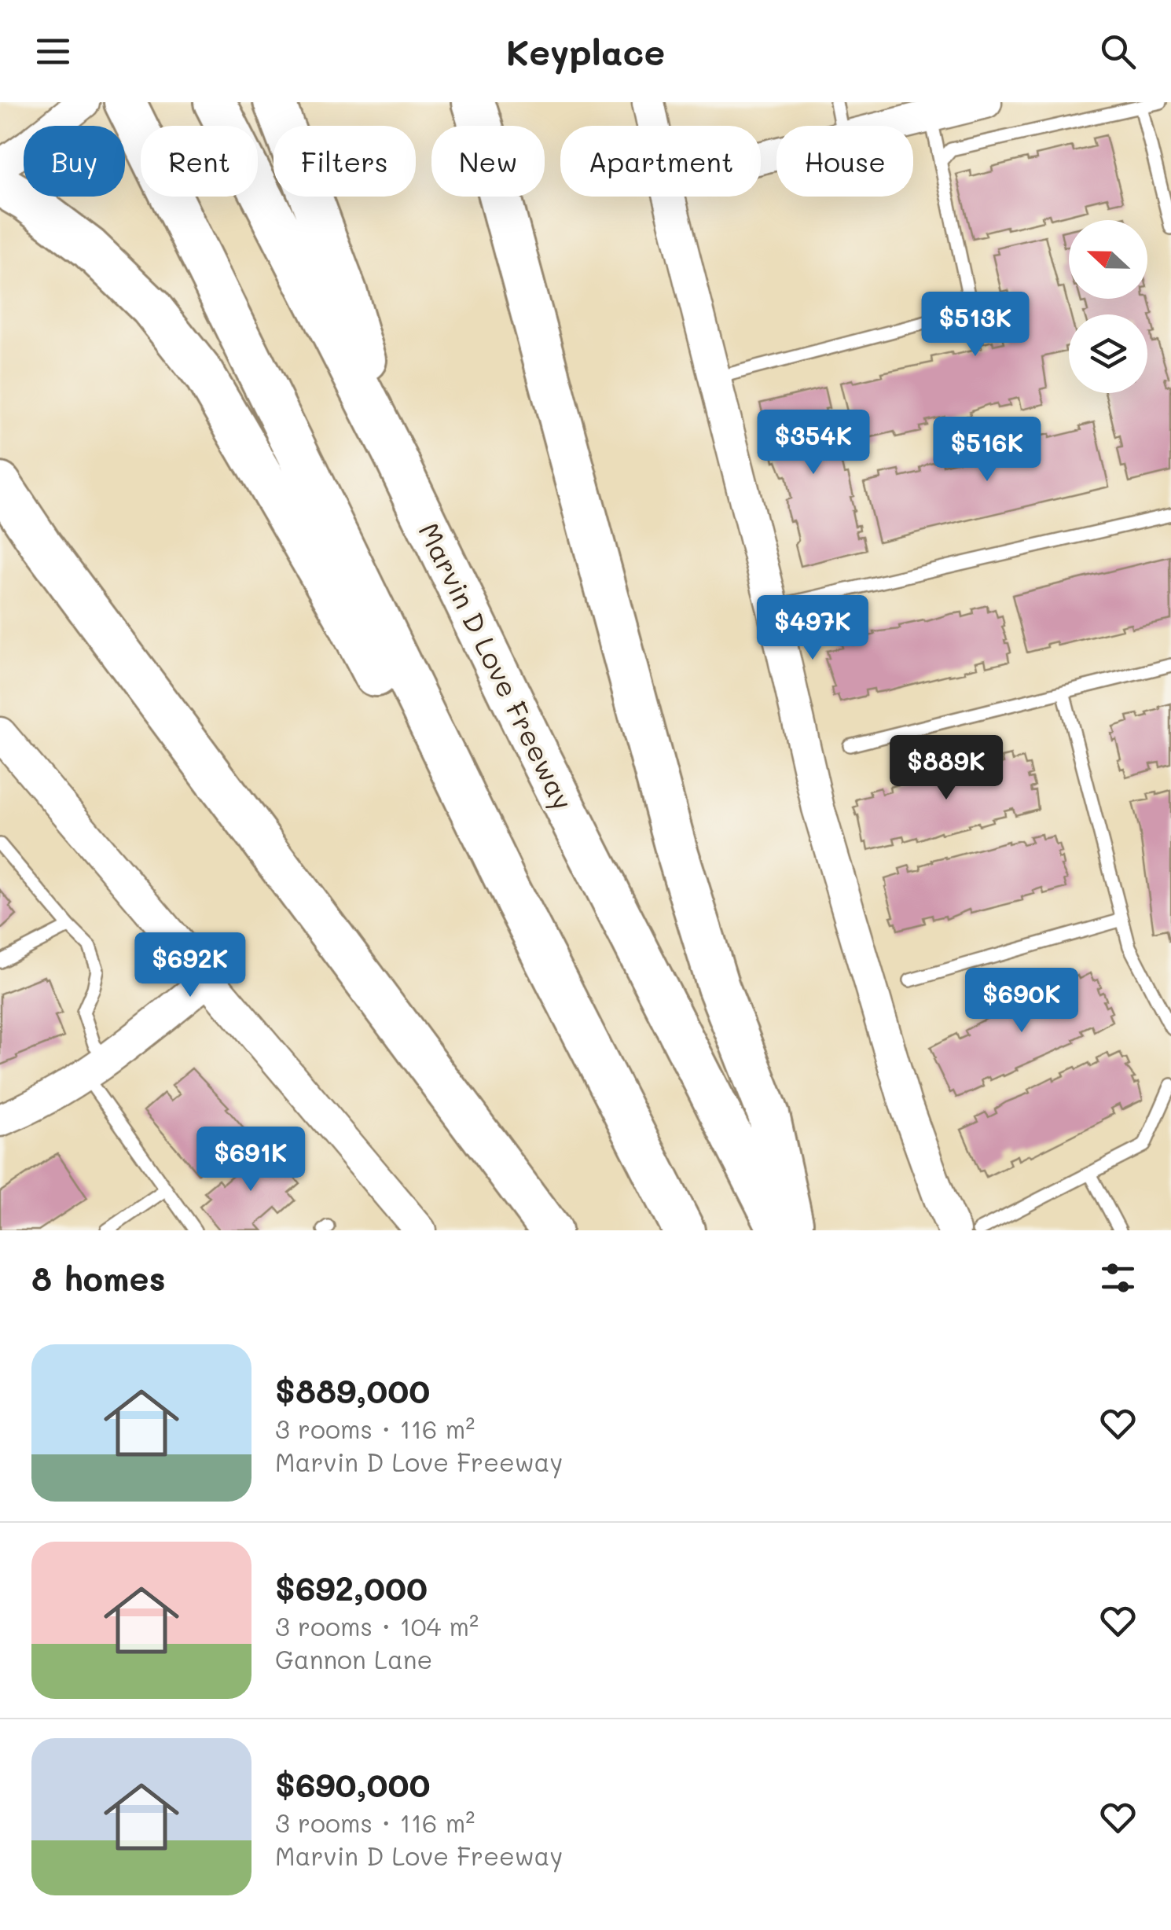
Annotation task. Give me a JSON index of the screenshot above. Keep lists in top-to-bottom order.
{
  "streets": {
    "highway": ["Marvin D Love Freeway"]
  },
  "north": "left",
  "page": {
    "header": "Keyplace",
    "chip": [
      "Buy",
      "Rent",
      "Filters",
      "New",
      "Apartment",
      "House"
    ],
    "price": [
      "$513K",
      "$354K",
      "$516K",
      "$497K",
      "$889K",
      "$692K",
      "$690K",
      "$691K"
    ],
    "heading": "8 homes",
    "list": [
      {
        "name": "$889,000",
        "note": "3 rooms · 116 m² · Marvin D Love Freeway"
      },
      {
        "name": "$692,000",
        "note": "3 rooms · 104 m² · Gannon Lane"
      },
      {
        "name": "$690,000",
        "note": "3 rooms · 116 m² · Marvin D Love Freeway"
      }
    ]
  }
}
